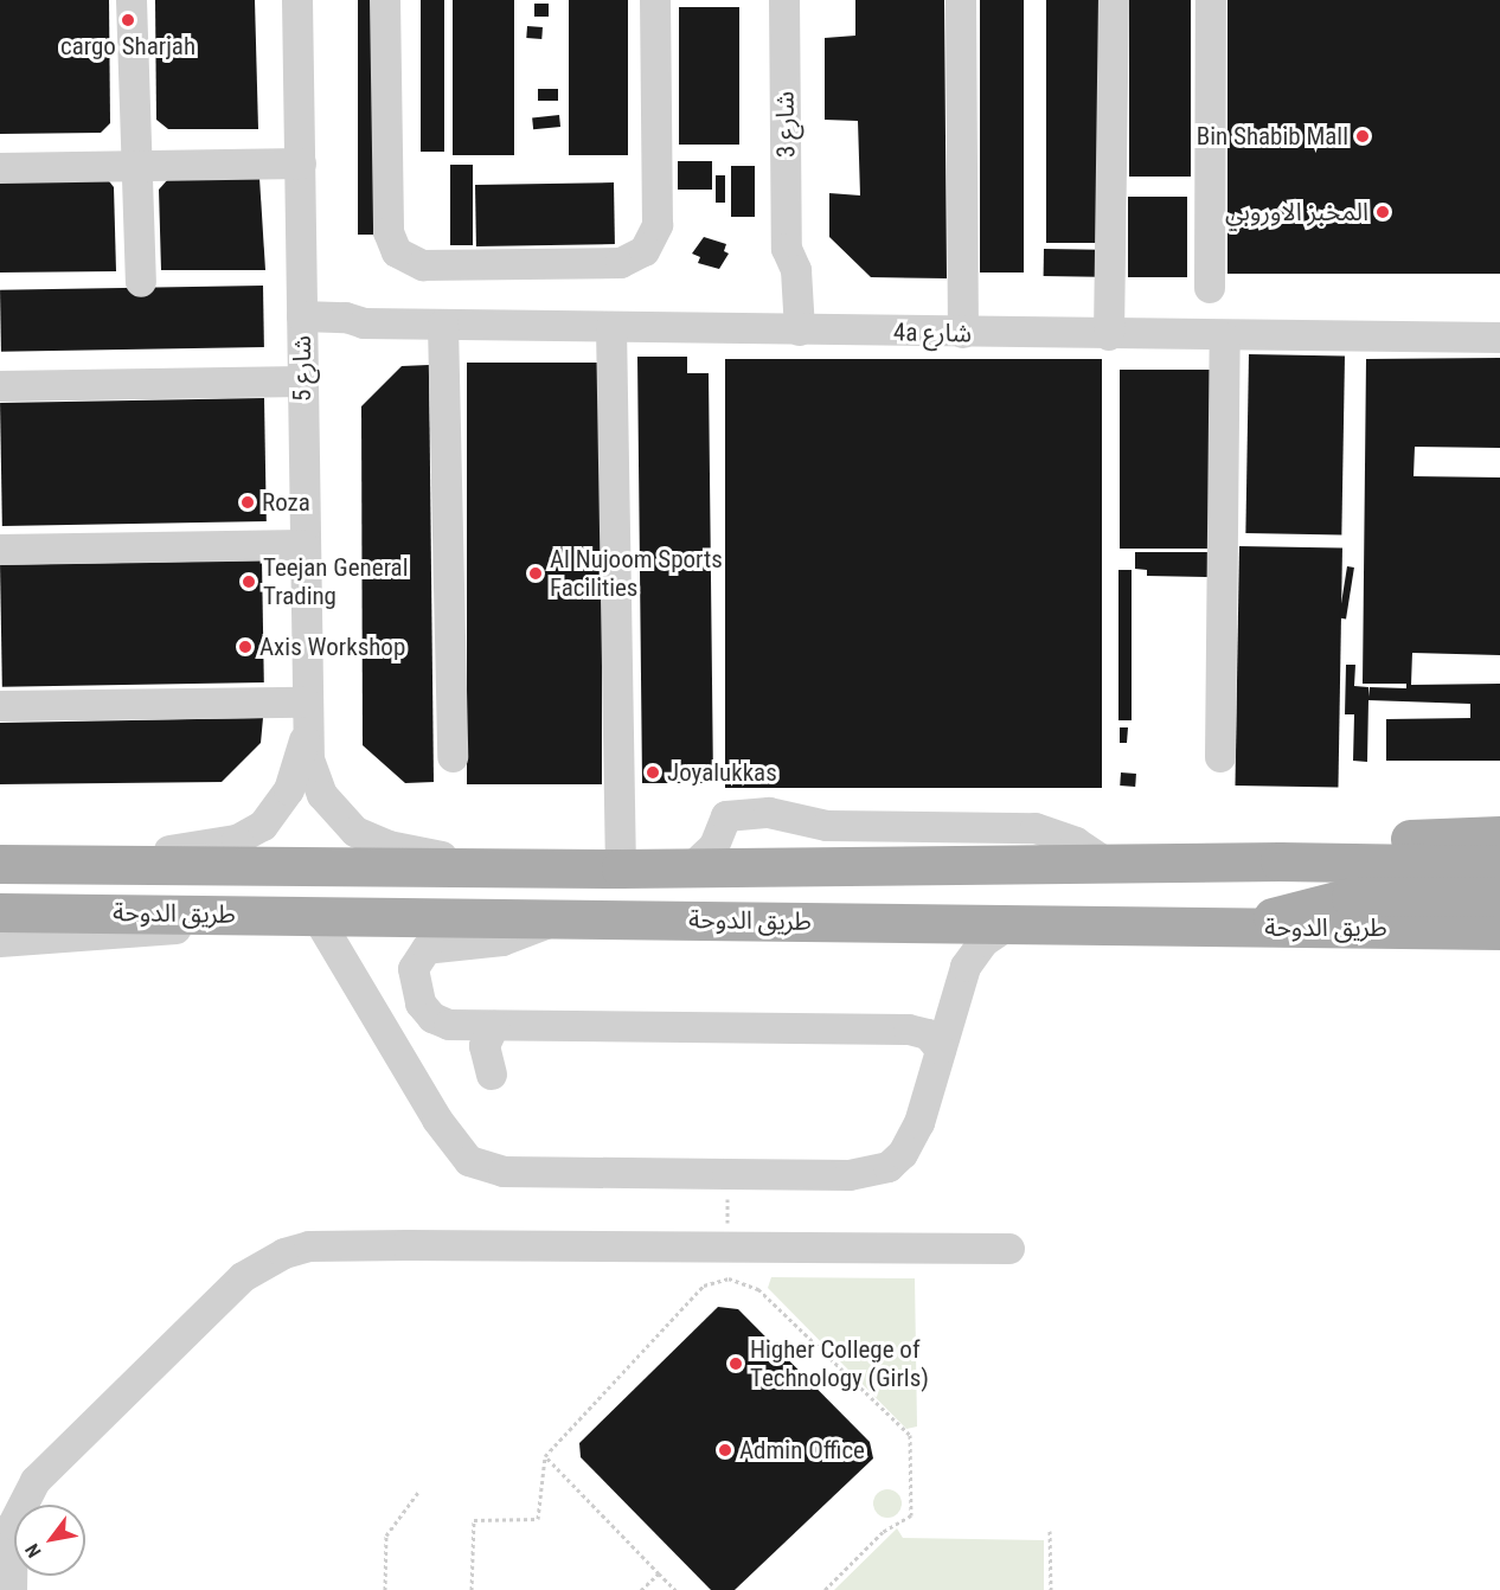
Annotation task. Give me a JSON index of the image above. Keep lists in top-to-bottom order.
{
  "streets": {
    "main road": ["طريق الدوحة"],
    "street": ["شارع 3", "4a شارع", "شارع 5"]
  },
  "crossings": [
    ["شارع 3", "4a شارع"],
    ["4a شارع", "شارع 5"],
    ["شارع 5", "طريق الدوحة"]
  ],
  "places": [
    "cargo Sharjah",
    "Bin Shabib Mall",
    "المخبز الاوروبي",
    "Roza",
    "Al Nujoom Sports Facilities",
    "Teejan General Trading",
    "Axis Workshop",
    "Joyalukkas",
    "Higher College of Technology (Girls)",
    "Admin Office"
  ],
  "north": "bottom left"
}
